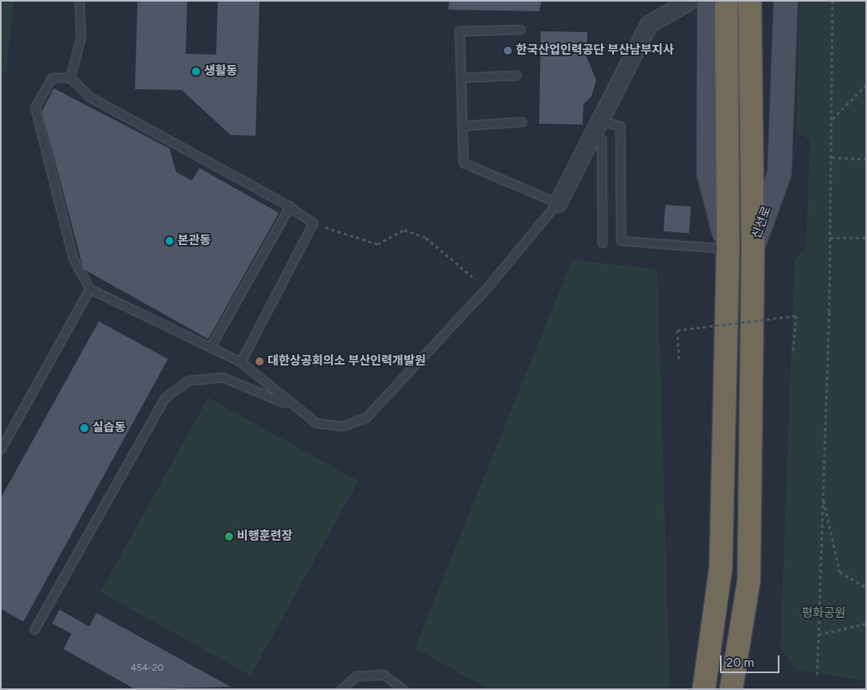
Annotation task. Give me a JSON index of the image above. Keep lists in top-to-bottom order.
{
  "streets": {
    "highway": ["신선로"]
  },
  "parks": ["평화공원"],
  "places": [
    "한국산업인력공단 부산남부지사",
    "생활동",
    "본관동",
    "대한상공회의소 부산인력개발원",
    "실습동",
    "비행훈련장"
  ],
  "house_numbers": ["454-20"],
  "scale_bar": "20 m"
}
